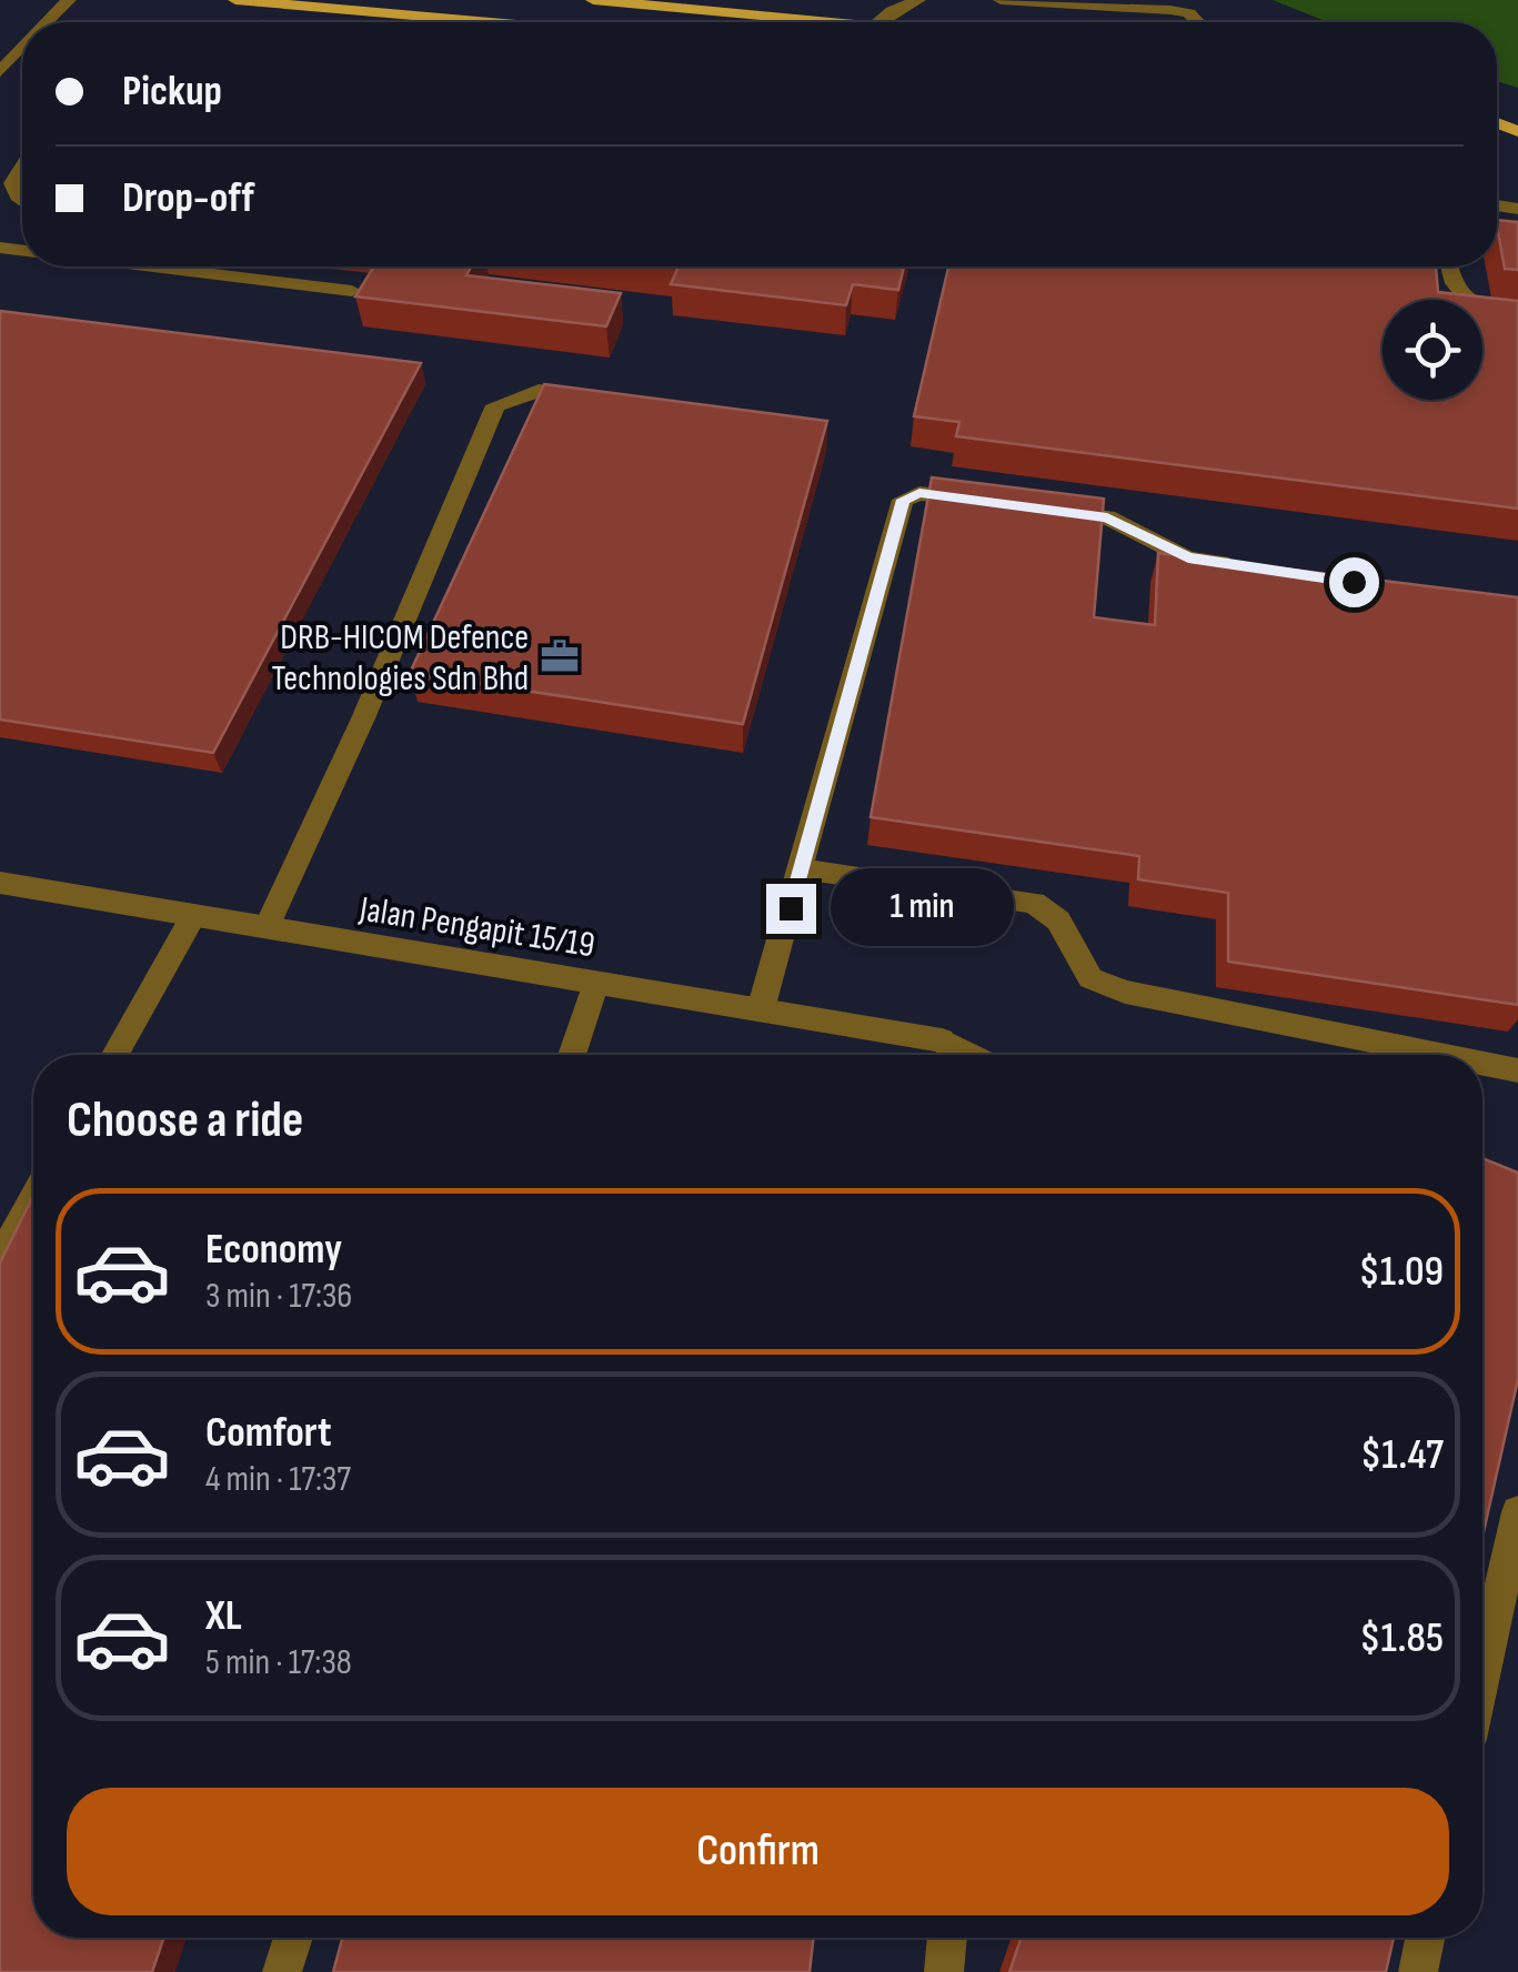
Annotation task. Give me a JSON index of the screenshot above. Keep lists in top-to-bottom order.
{
  "streets": {
    "street": ["Jalan Pengapit 15/19"]
  },
  "places": {
    "office": ["DRB-HICOM Defence Technologies Sdn Bhd"]
  },
  "page": {
    "banner": ["Pickup", "Drop-off"],
    "bubble": "1 min",
    "heading": "Choose a ride",
    "list": [
      {
        "name": "Economy",
        "note": "3 min · 17:36",
        "value": "$1.09"
      },
      {
        "name": "Comfort",
        "note": "4 min · 17:37",
        "value": "$1.47"
      },
      {
        "name": "XL",
        "note": "5 min · 17:38",
        "value": "$1.85"
      }
    ],
    "buttons": "Confirm"
  }
}
